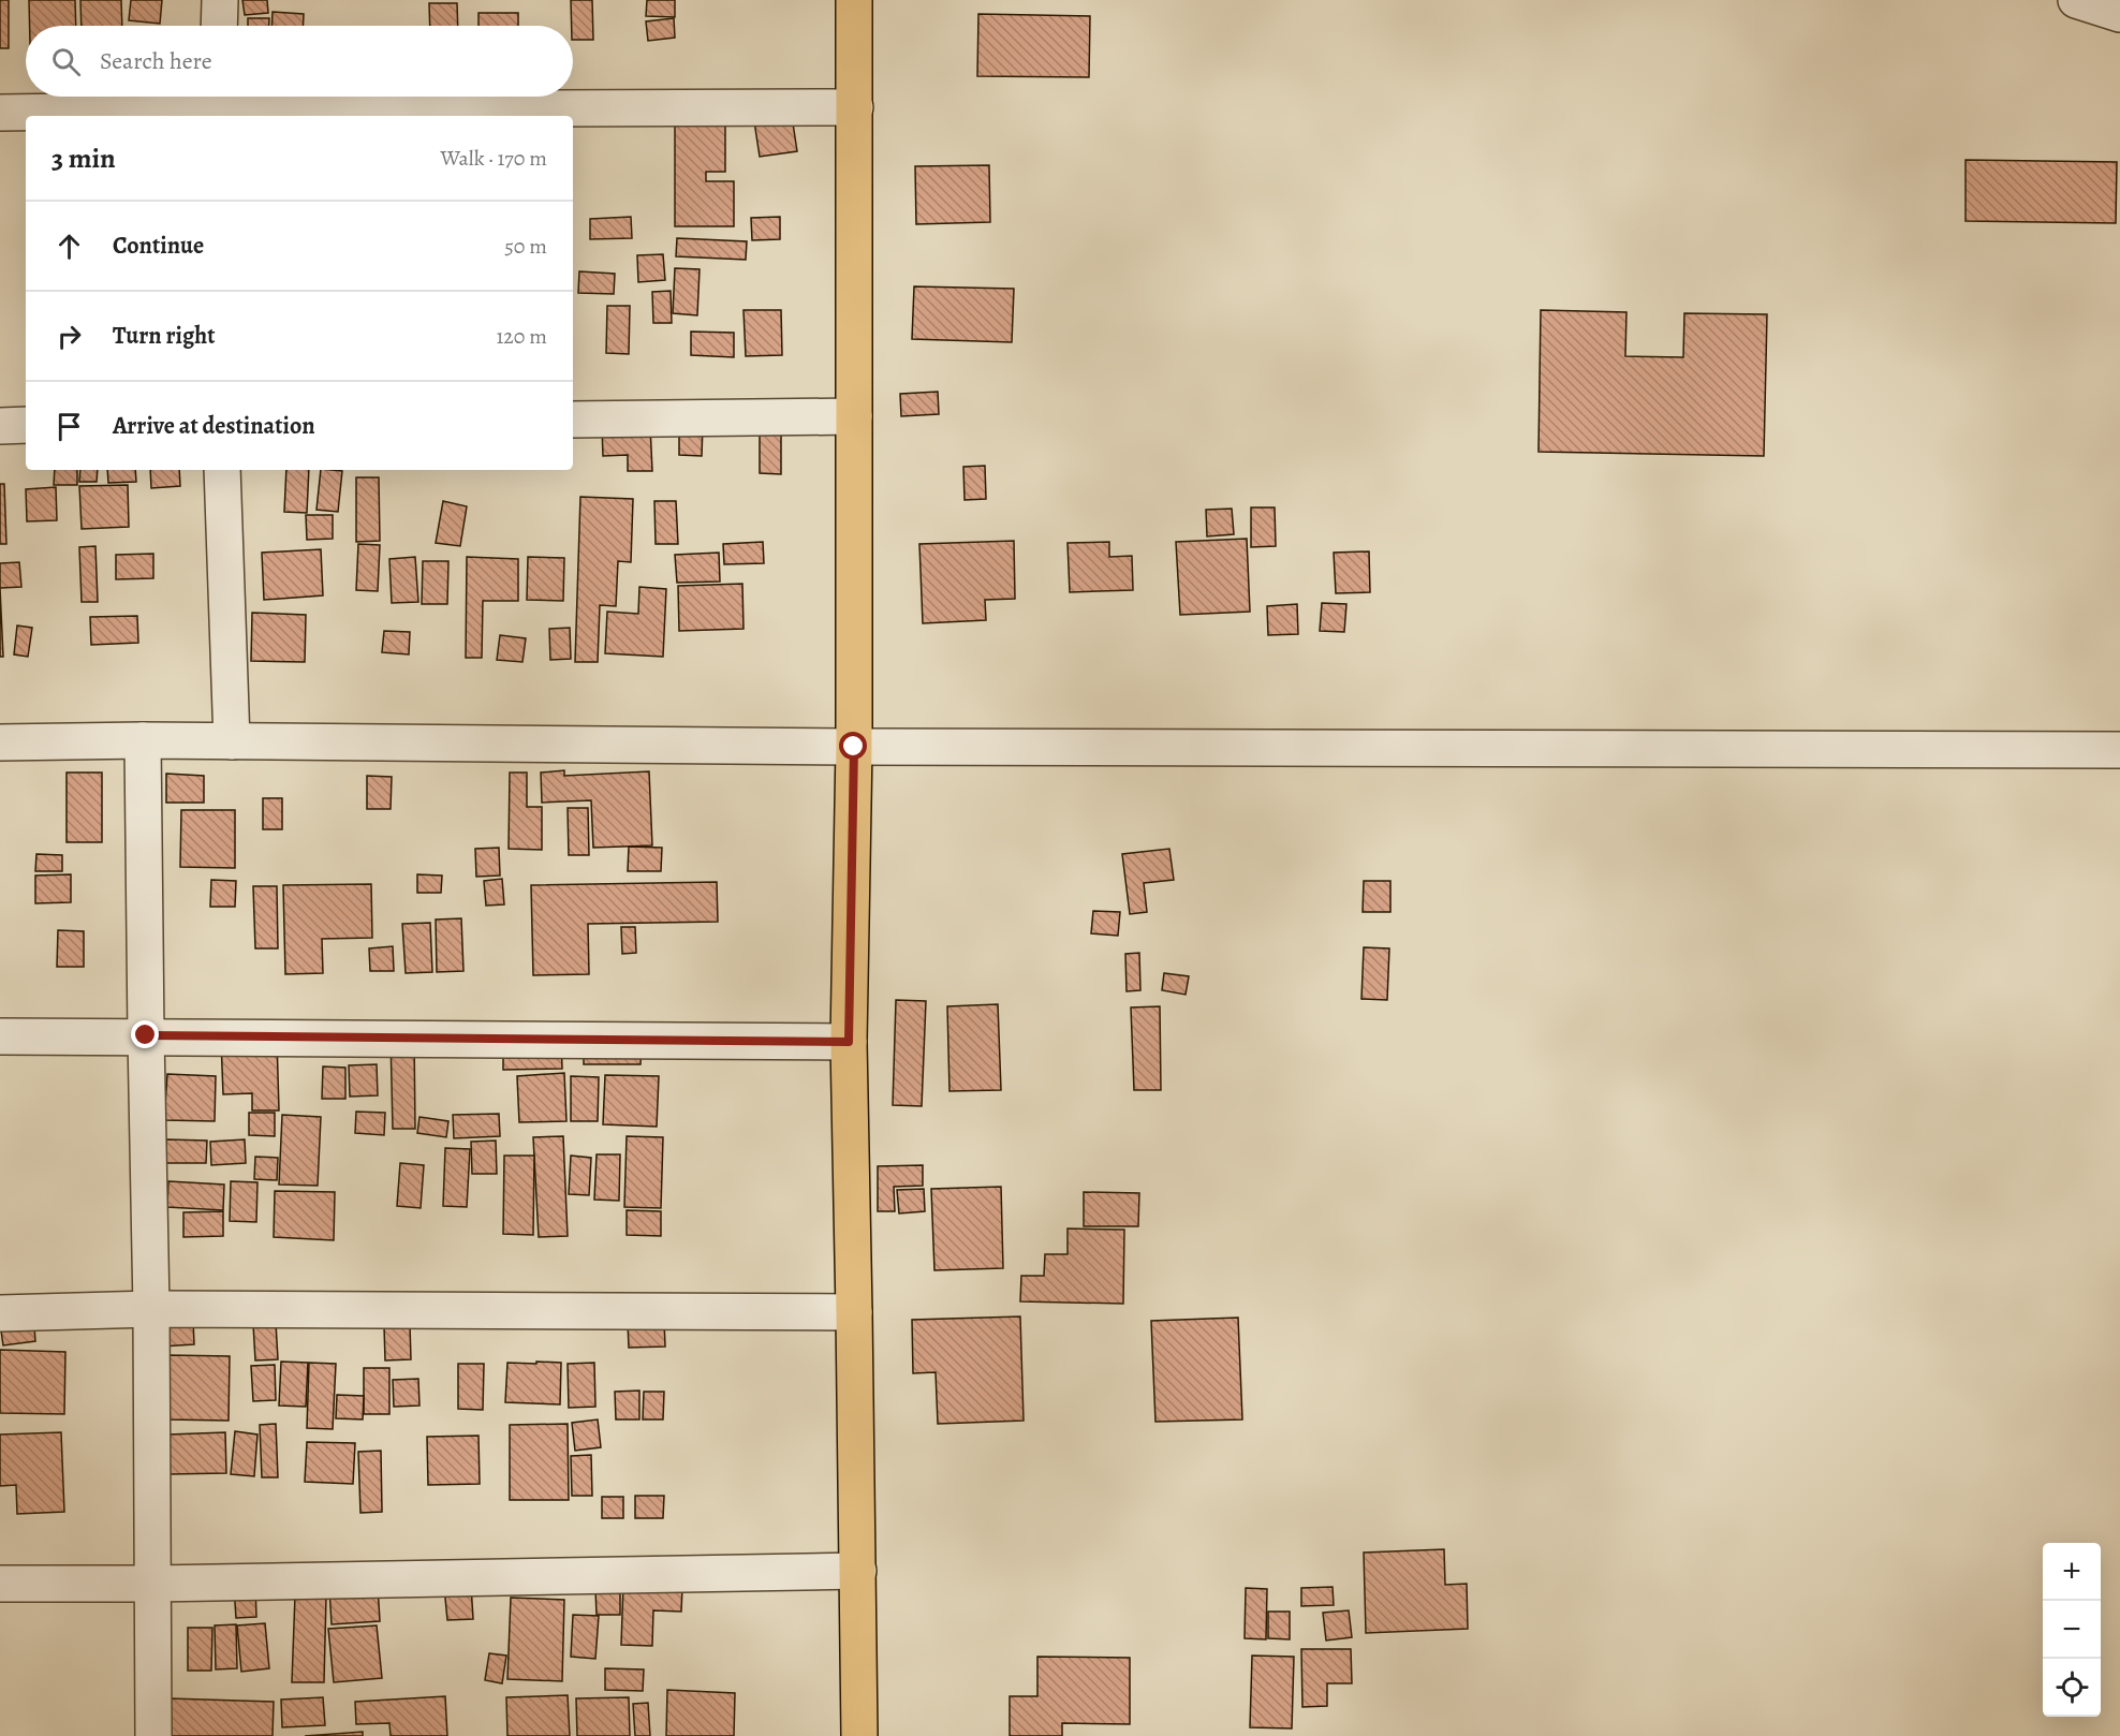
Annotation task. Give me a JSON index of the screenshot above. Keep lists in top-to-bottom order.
{
  "page": {
    "search": "Search here",
    "heading": ["3 min", "Walk · 170 m"],
    "list": [
      ["Continue", "50 m"],
      ["Turn right", "120 m"],
      "Arrive at destination"
    ],
    "map_buttons": ["+", "−"]
  }
}
